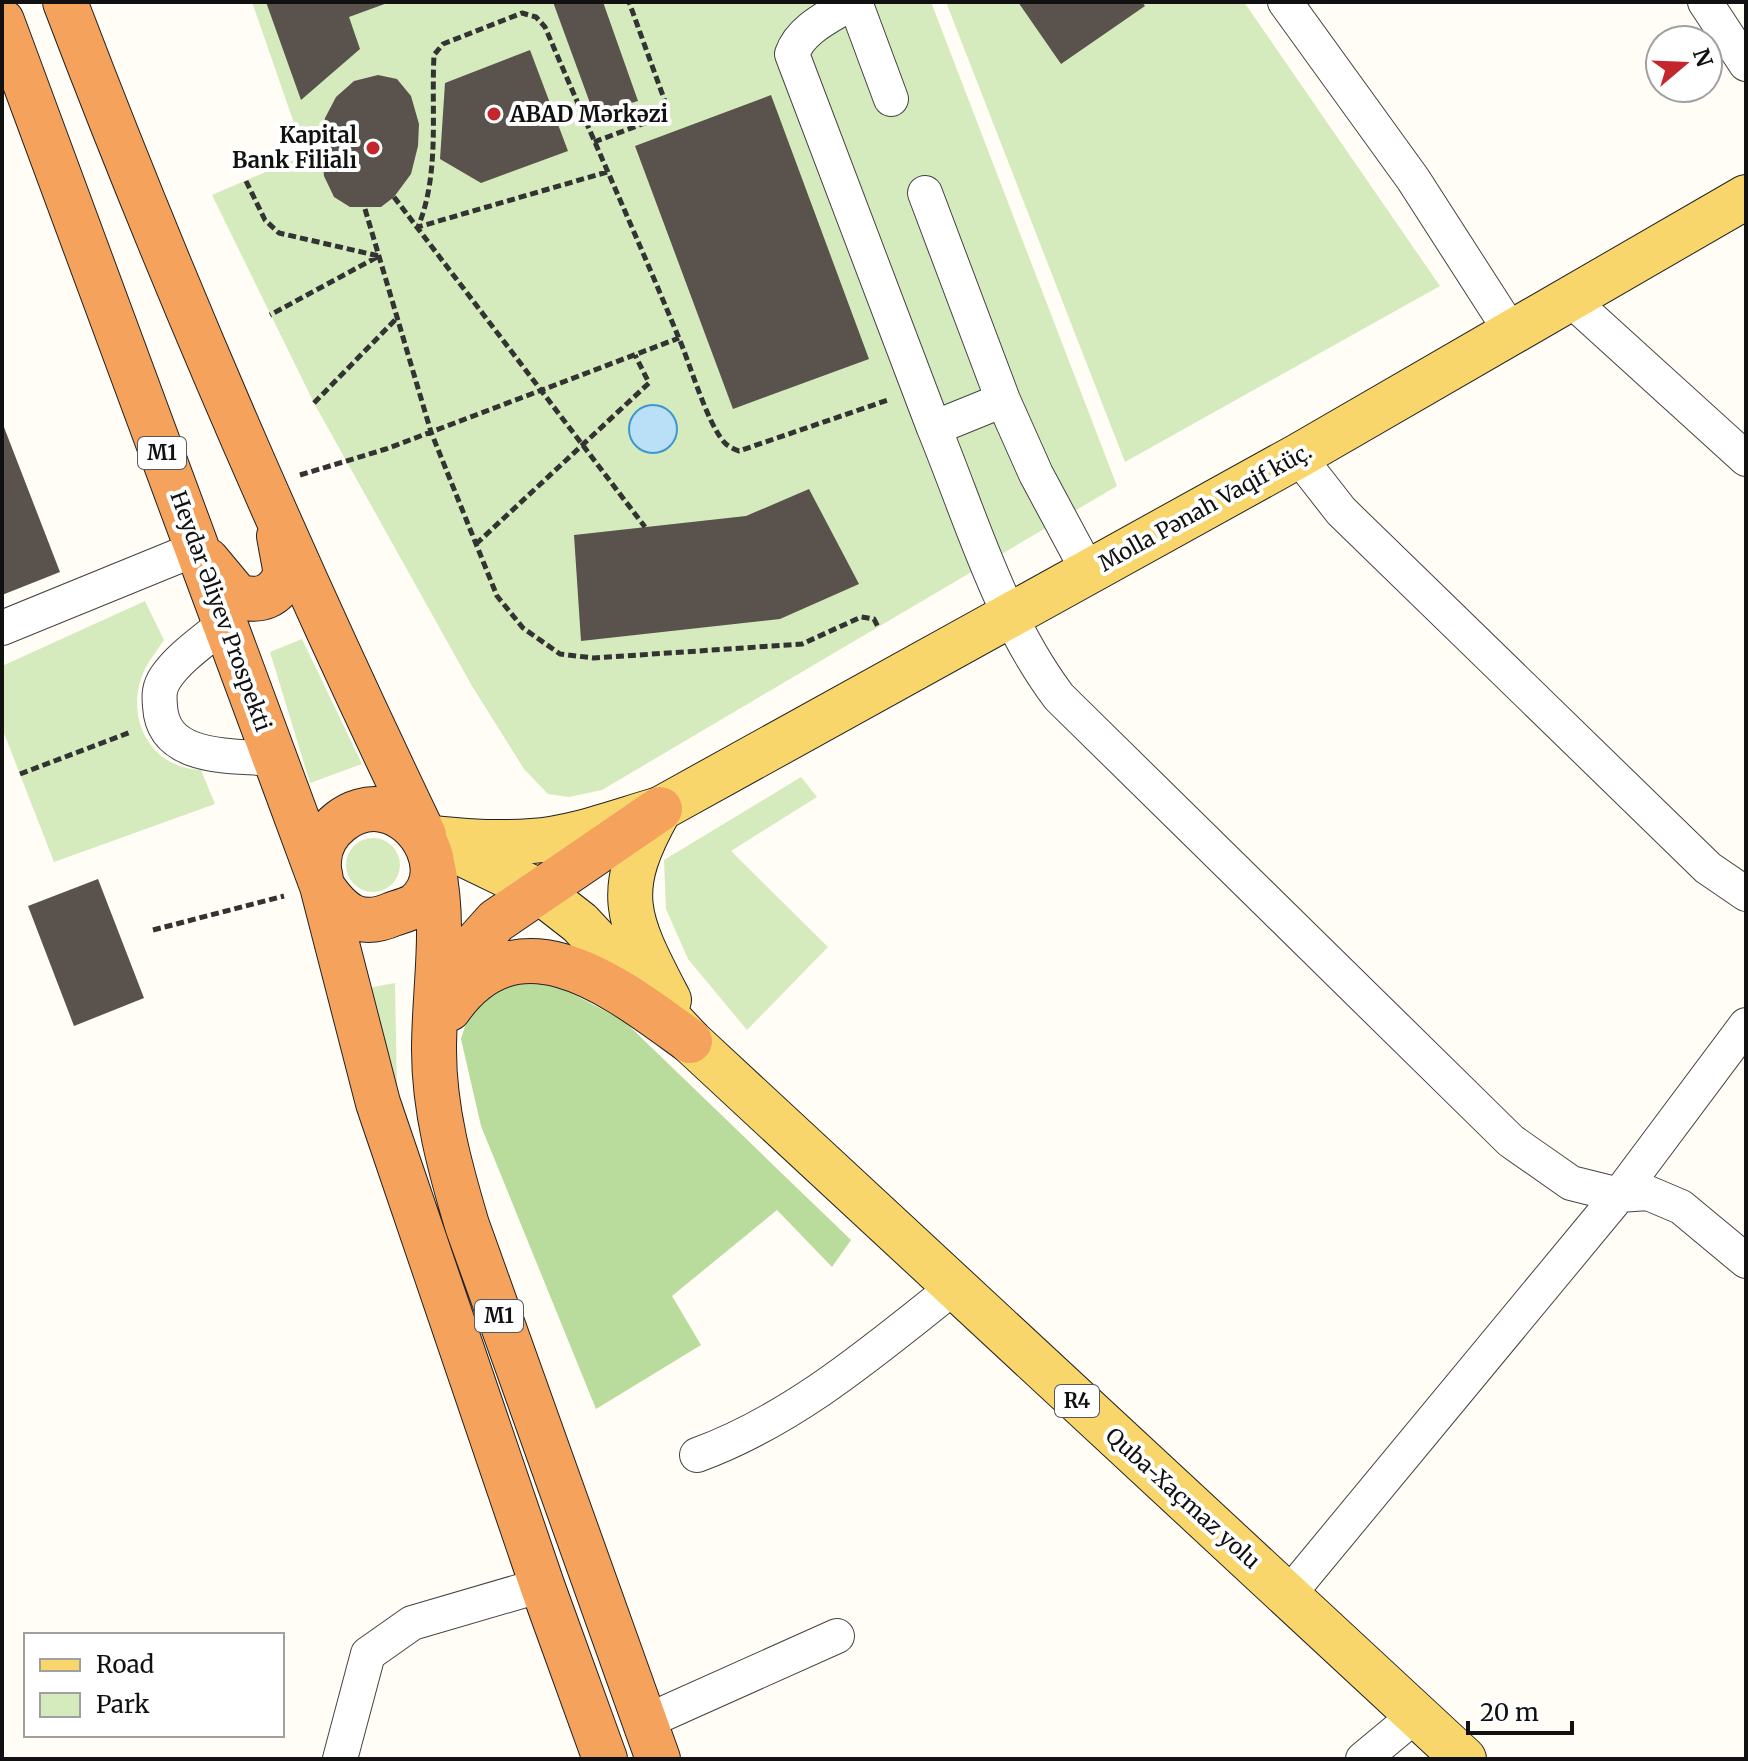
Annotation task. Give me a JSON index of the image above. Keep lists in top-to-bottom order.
{
  "streets": {
    "highway": ["M1", "Heydər Əliyev Prospekti"],
    "main road": ["Molla Pənah Vaqif küç.", "R4", "Quba-Xaçmaz yolu"]
  },
  "crossings": [
    ["M1", "Molla Pənah Vaqif küç."],
    ["M1", "Heydər Əliyev Prospekti"],
    ["M1", "Quba-Xaçmaz yolu"],
    ["Molla Pənah Vaqif küç.", "Heydər Əliyev Prospekti"],
    ["Molla Pənah Vaqif küç.", "Quba-Xaçmaz yolu"],
    ["Heydər Əliyev Prospekti", "Quba-Xaçmaz yolu"]
  ],
  "places": ["ABAD Mərkəzi", "Kapital Bank Filialı"],
  "legend": ["Road", "Park"],
  "scale_bar": "20 m",
  "north": "right"
}
